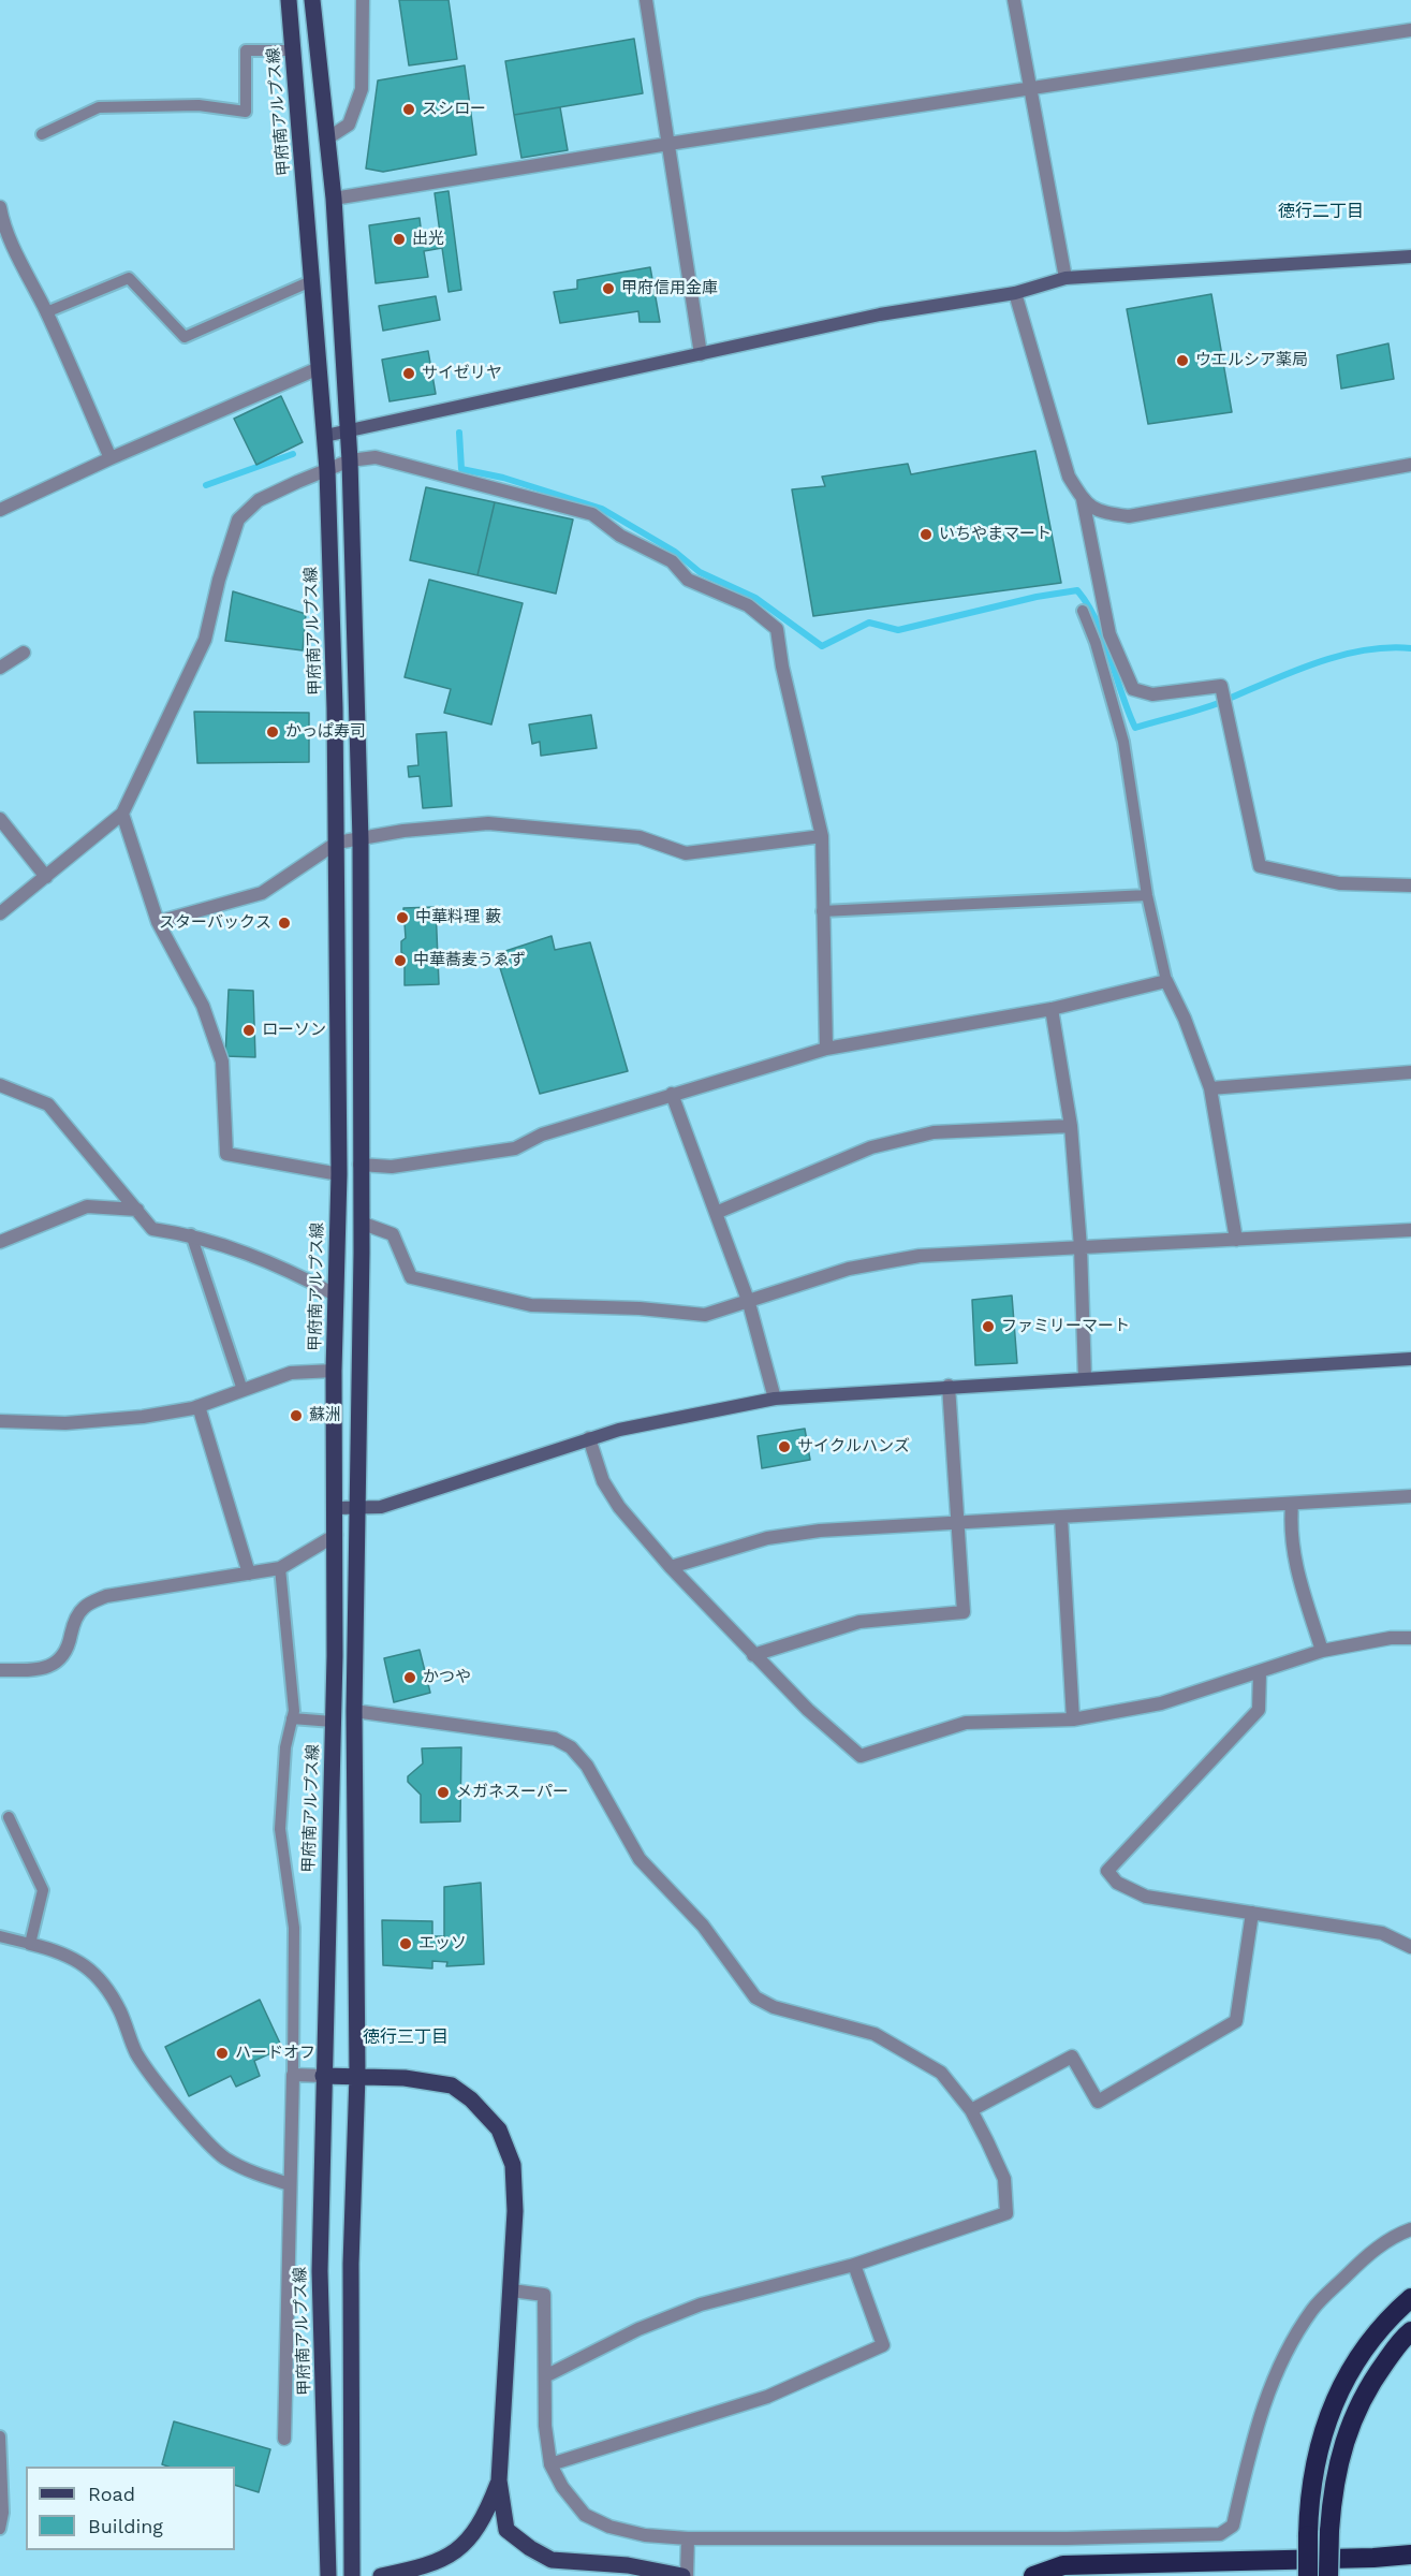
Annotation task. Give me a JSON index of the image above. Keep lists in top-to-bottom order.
{
  "streets": {
    "main road": ["甲府南アルプス線"]
  },
  "districts": ["徳行二丁目", "徳行三丁目"],
  "places": [
    "スシロー",
    "出光",
    "甲府信用金庫",
    "ウエルシア薬局",
    "サイゼリヤ",
    "いちやまマート",
    "かっぱ寿司",
    "中華料理 藪",
    "スターバックス",
    "中華蕎麦うゑず",
    "ローソン",
    "ファミリーマート",
    "蘇洲",
    "サイクルハンズ",
    "かつや",
    "メガネスーパー",
    "エッソ",
    "ハードオフ"
  ],
  "legend": ["Road", "Building"]
}
